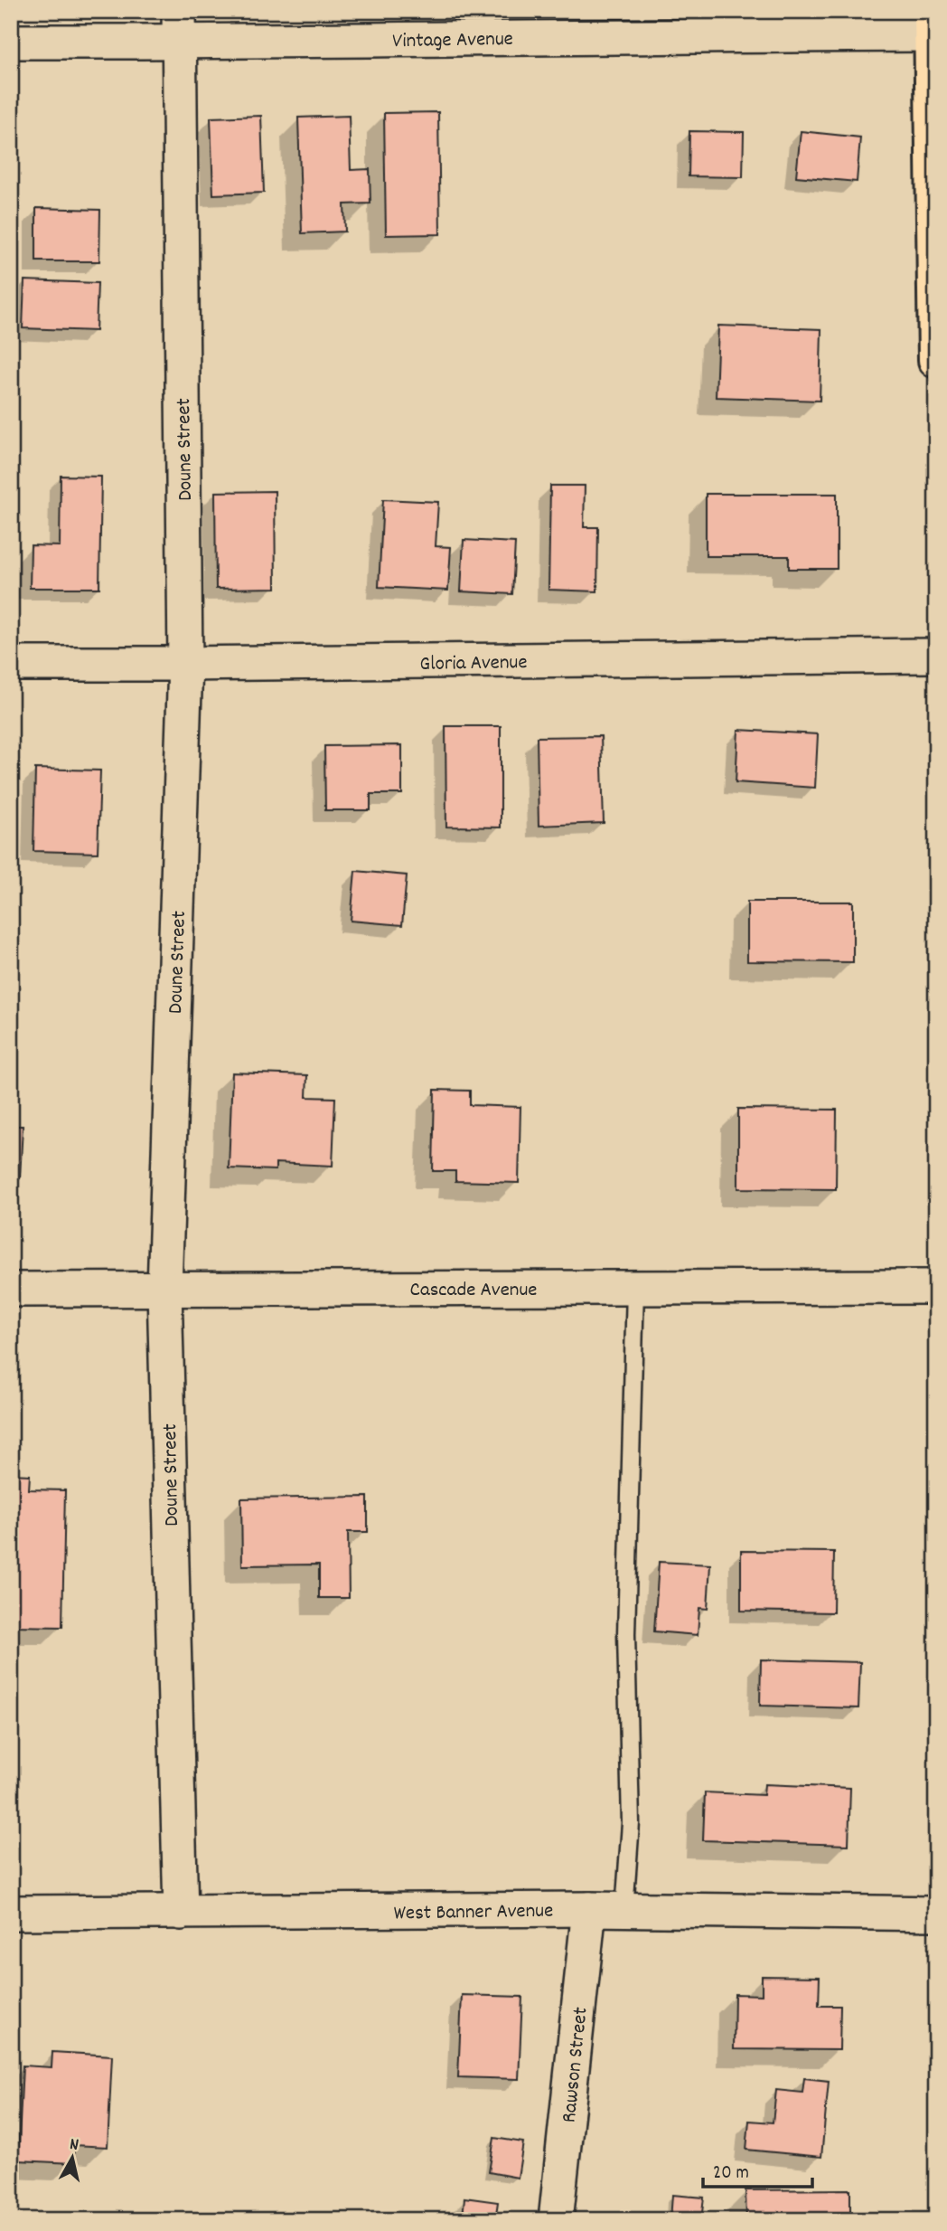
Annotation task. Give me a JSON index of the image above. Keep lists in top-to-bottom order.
{
  "streets": {
    "street": [
      "Vintage Avenue",
      "Doune Street",
      "Gloria Avenue",
      "Cascade Avenue",
      "West Banner Avenue",
      "Rawson Street"
    ]
  },
  "crossings": [
    ["Vintage Avenue", "Doune Street"],
    ["Doune Street", "Gloria Avenue"],
    ["Doune Street", "Cascade Avenue"],
    ["Doune Street", "West Banner Avenue"],
    ["West Banner Avenue", "Rawson Street"]
  ],
  "scale_bar": "20 m",
  "north": "top"
}
